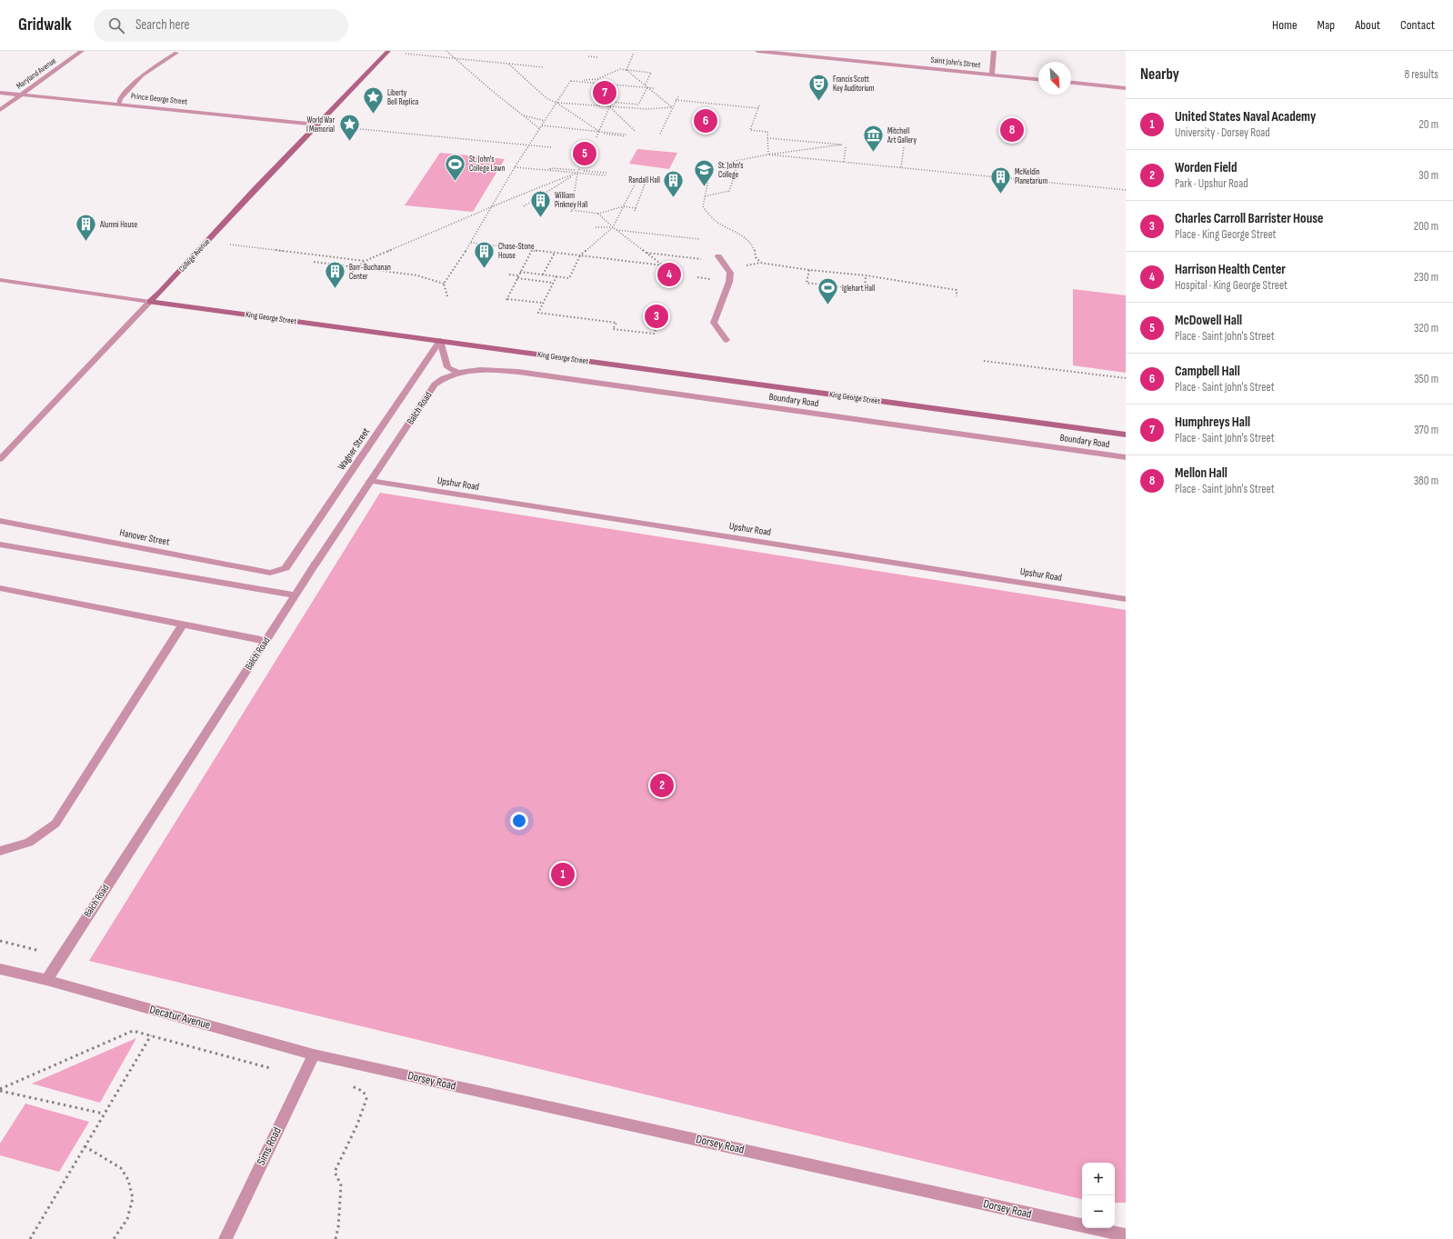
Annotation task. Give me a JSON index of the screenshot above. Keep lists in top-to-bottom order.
{
  "streets": {
    "main road": ["College Avenue", "King George Street"],
    "street": [
      "Saint John's Street",
      "Maryland Avenue",
      "Prince George Street",
      "Boundary Road",
      "Balch Road",
      "Wagner Street",
      "Upshur Road",
      "Hanover Street",
      "Decatur Avenue",
      "Dorsey Road",
      "Sims Road"
    ]
  },
  "crossings": [
    ["Maryland Avenue", "Prince George Street"],
    ["Prince George Street", "College Avenue"],
    ["College Avenue", "King George Street"],
    ["King George Street", "Wagner Street"],
    ["Boundary Road", "Balch Road"],
    ["Balch Road", "Upshur Road"],
    ["Balch Road", "Decatur Avenue"],
    ["Wagner Street", "Hanover Street"],
    ["Decatur Avenue", "Dorsey Road"],
    ["Decatur Avenue", "Sims Road"],
    ["Dorsey Road", "Sims Road"]
  ],
  "places": {
    "theatre": ["Francis Scott Key Auditorium"],
    "place": ["Liberty Bell Replica", "World War I Memorial"],
    "museum": ["Mitchell Art Gallery"],
    "sports": ["St. John's College Lawn", "Iglehart Hall"],
    "school or university": ["St. John's College"],
    "building": [
      "McKeldin Planetarium",
      "Randall Hall",
      "William Pinkney Hall",
      "Alumni House",
      "Chase-Stone House",
      "Barr-Buchanan Center"
    ]
  },
  "north": "bottom right",
  "page": {
    "header": "Gridwalk",
    "search": "Search here",
    "nav": [
      "Home",
      "Map",
      "About",
      "Contact"
    ],
    "heading": ["Nearby", "8 results"],
    "pins": [
      "7",
      "6",
      "8",
      "5",
      "4",
      "3",
      "2",
      "1"
    ],
    "list": [
      {
        "mark": "1",
        "name": "United States Naval Academy",
        "note": "University · Dorsey Road",
        "value": "20 m"
      },
      {
        "mark": "2",
        "name": "Worden Field",
        "note": "Park · Upshur Road",
        "value": "30 m"
      },
      {
        "mark": "3",
        "name": "Charles Carroll Barrister House",
        "note": "Place · King George Street",
        "value": "200 m"
      },
      {
        "mark": "4",
        "name": "Harrison Health Center",
        "note": "Hospital · King George Street",
        "value": "230 m"
      },
      {
        "mark": "5",
        "name": "McDowell Hall",
        "note": "Place · Saint John's Street",
        "value": "320 m"
      },
      {
        "mark": "6",
        "name": "Campbell Hall",
        "note": "Place · Saint John's Street",
        "value": "350 m"
      },
      {
        "mark": "7",
        "name": "Humphreys Hall",
        "note": "Place · Saint John's Street",
        "value": "370 m"
      },
      {
        "mark": "8",
        "name": "Mellon Hall",
        "note": "Place · Saint John's Street",
        "value": "380 m"
      }
    ],
    "map_buttons": ["+", "−"]
  }
}
